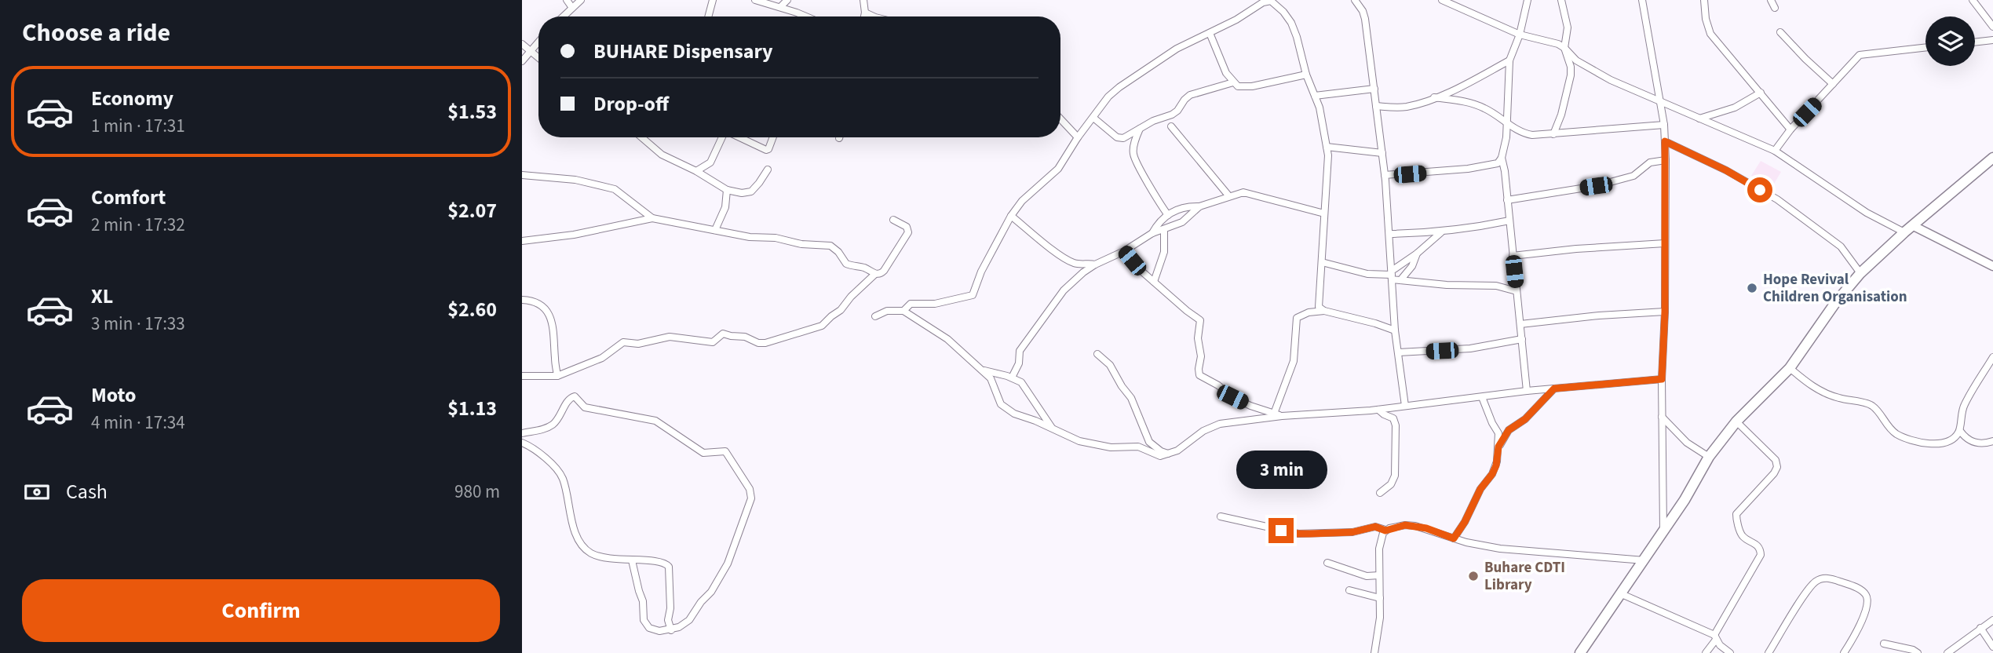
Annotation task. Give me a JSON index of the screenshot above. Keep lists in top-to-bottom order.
{
  "places": ["Hope Revival Children Organisation", "Buhare CDTI Library"],
  "page": {
    "heading": "Choose a ride",
    "banner": ["BUHARE Dispensary", "Drop-off"],
    "list": [
      {
        "name": "Economy",
        "note": "1 min · 17:31",
        "value": "$1.53"
      },
      {
        "name": "Comfort",
        "note": "2 min · 17:32",
        "value": "$2.07"
      },
      {
        "name": "XL",
        "note": "3 min · 17:33",
        "value": "$2.60"
      },
      {
        "name": "Moto",
        "note": "4 min · 17:34",
        "value": "$1.13"
      }
    ],
    "bubble": "3 min",
    "pay": ["Cash", "980 m"],
    "buttons": "Confirm"
  }
}
